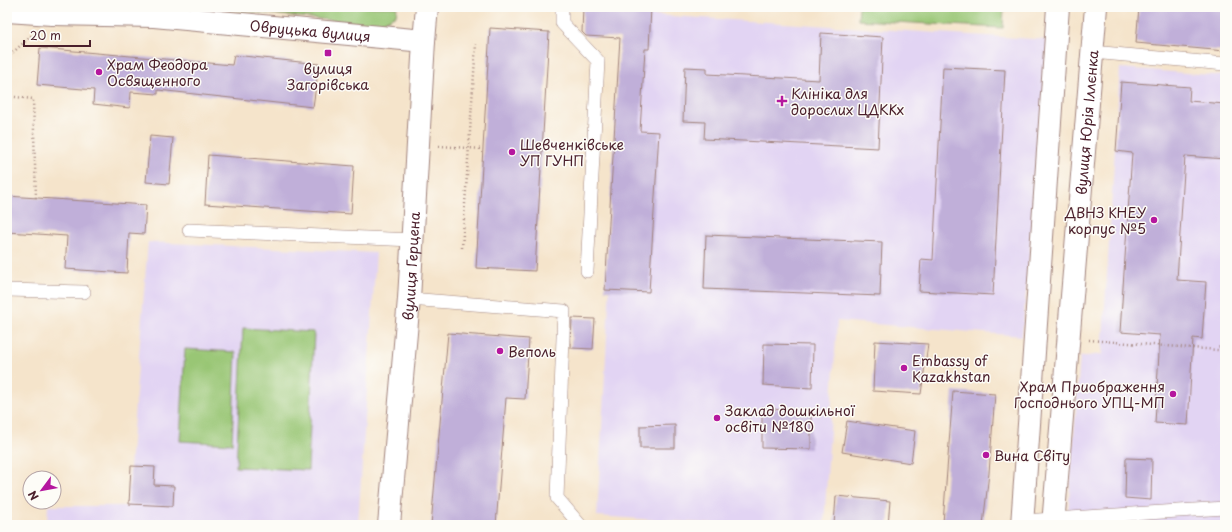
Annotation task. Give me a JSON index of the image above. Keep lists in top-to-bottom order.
{
  "streets": {
    "main road": ["Овруцька вулиця", "вулиця Юрія Іллєнка", "вулиця Герцена"]
  },
  "crossings": [
    ["Овруцька вулиця", "вулиця Герцена"]
  ],
  "places": {
    "transit": ["вулиця Загорівська"],
    "other": [
      "Храм Феодора Освященного",
      "Шевченківське УП ГУНП",
      "ДВНЗ КНЕУ корпус №5",
      "Веполь",
      "Embassy of Kazakhstan",
      "Храм Приображення Господнього УПЦ-МП",
      "Заклад дошкільної освіти №180",
      "Вина Світу"
    ],
    "health": ["Клініка для дорослих ЦДККх"]
  },
  "scale_bar": "20 m",
  "north": "bottom left"
}
